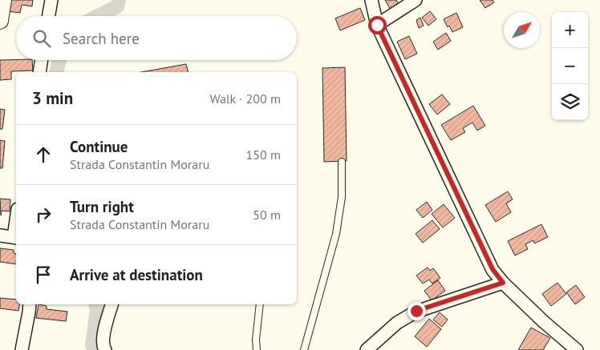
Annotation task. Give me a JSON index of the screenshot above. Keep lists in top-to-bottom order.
{
  "north": "top right",
  "page": {
    "map_buttons": ["+", "−"],
    "search": "Search here",
    "heading": ["3 min", "Walk · 200 m"],
    "list": [
      ["Continue", "Strada Constantin Moraru", "150 m"],
      ["Turn right", "Strada Constantin Moraru", "50 m"],
      "Arrive at destination"
    ]
  }
}
